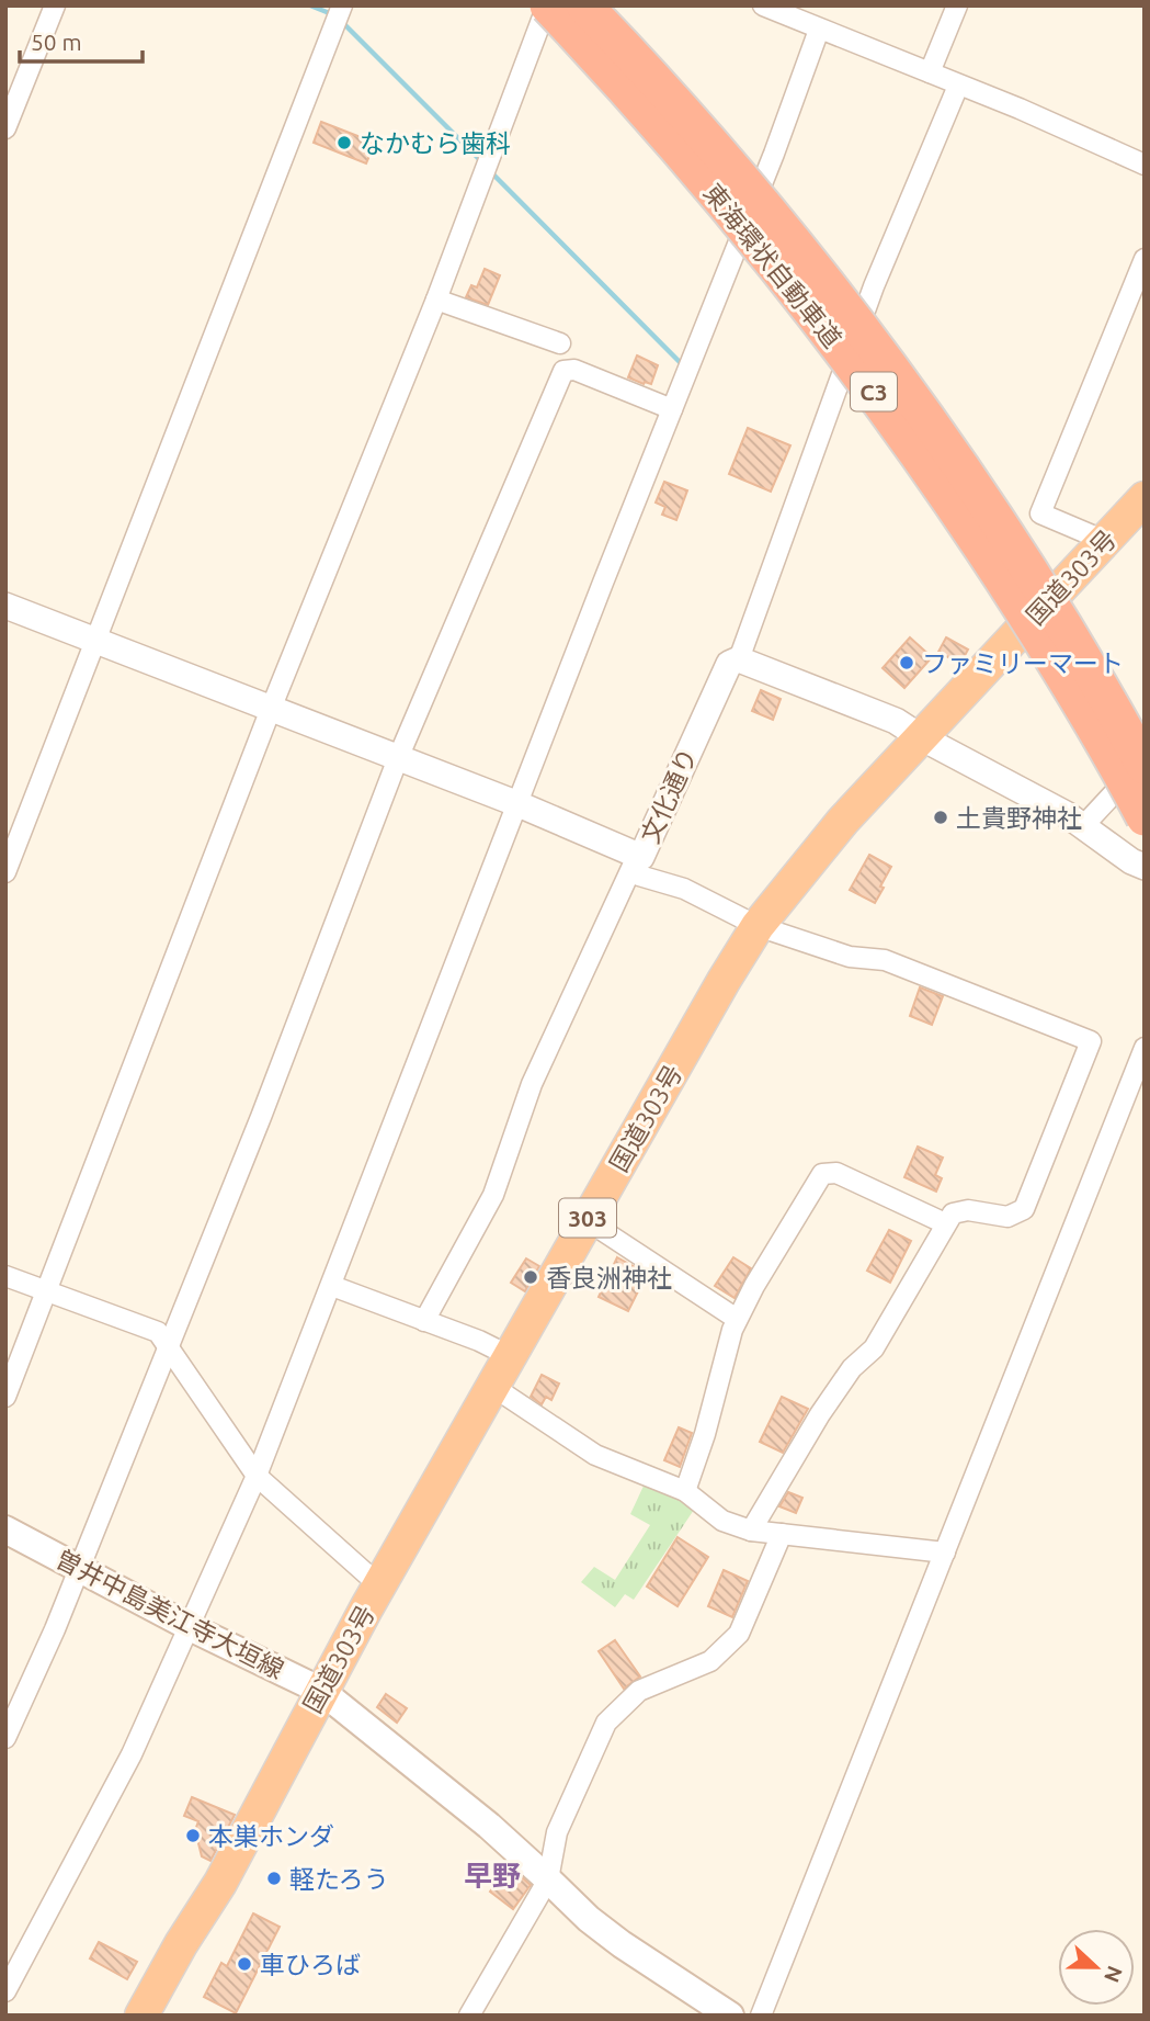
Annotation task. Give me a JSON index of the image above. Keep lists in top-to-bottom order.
{
  "streets": {
    "highway": [
      "東海環状自動車道",
      "C3",
      "国道303号",
      "303"
    ],
    "main road": ["曽井中島美江寺大垣線"],
    "street": ["文化通り"]
  },
  "crossings": [
    ["国道303号", "曽井中島美江寺大垣線"]
  ],
  "districts": ["早野"],
  "places": [
    "なかむら歯科",
    "ファミリーマート",
    "土貴野神社",
    "香良洲神社",
    "本巣ホンダ",
    "軽たろう",
    "車ひろば"
  ],
  "scale_bar": "50 m",
  "north": "right"
}
